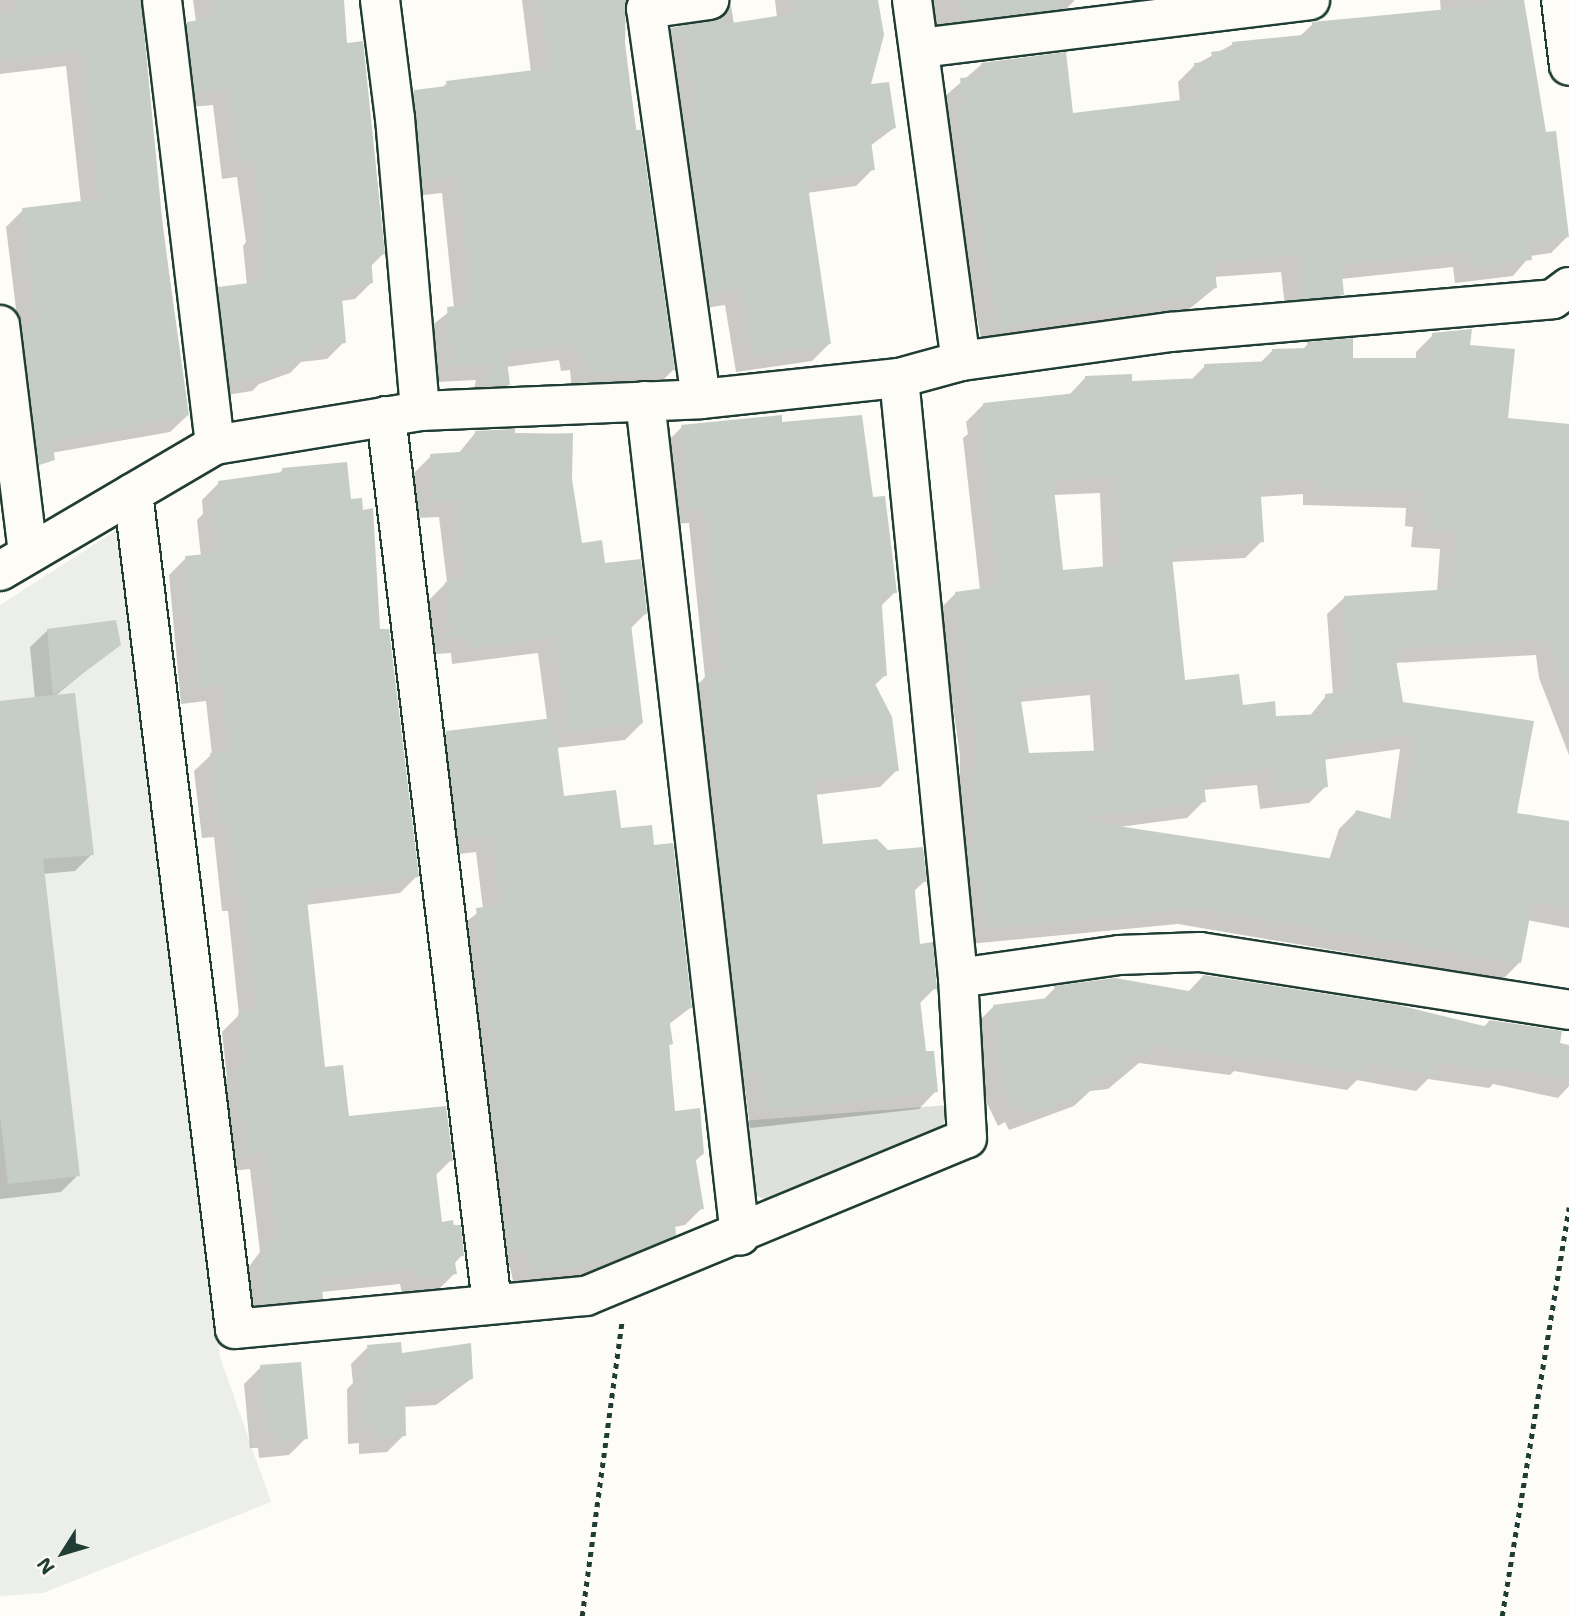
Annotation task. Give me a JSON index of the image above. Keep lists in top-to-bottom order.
{
  "north": "bottom left"
}
